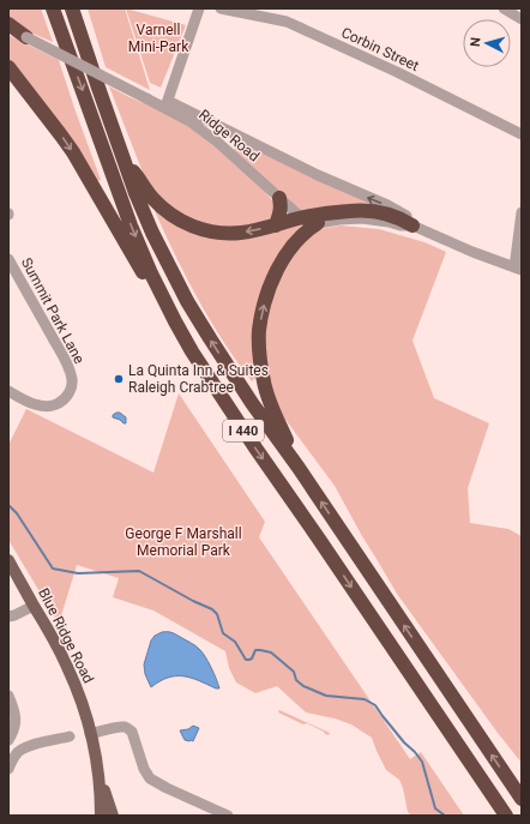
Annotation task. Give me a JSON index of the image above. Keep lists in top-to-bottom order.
{
  "streets": {
    "highway": ["I 440"],
    "main road": ["Blue Ridge Road"],
    "street": ["Corbin Street", "Ridge Road", "Summit Park Lane"]
  },
  "parks": ["Varnell Mini-Park", "George F Marshall Memorial Park"],
  "places": ["La Quinta Inn & Suites Raleigh Crabtree"],
  "north": "left"
}
